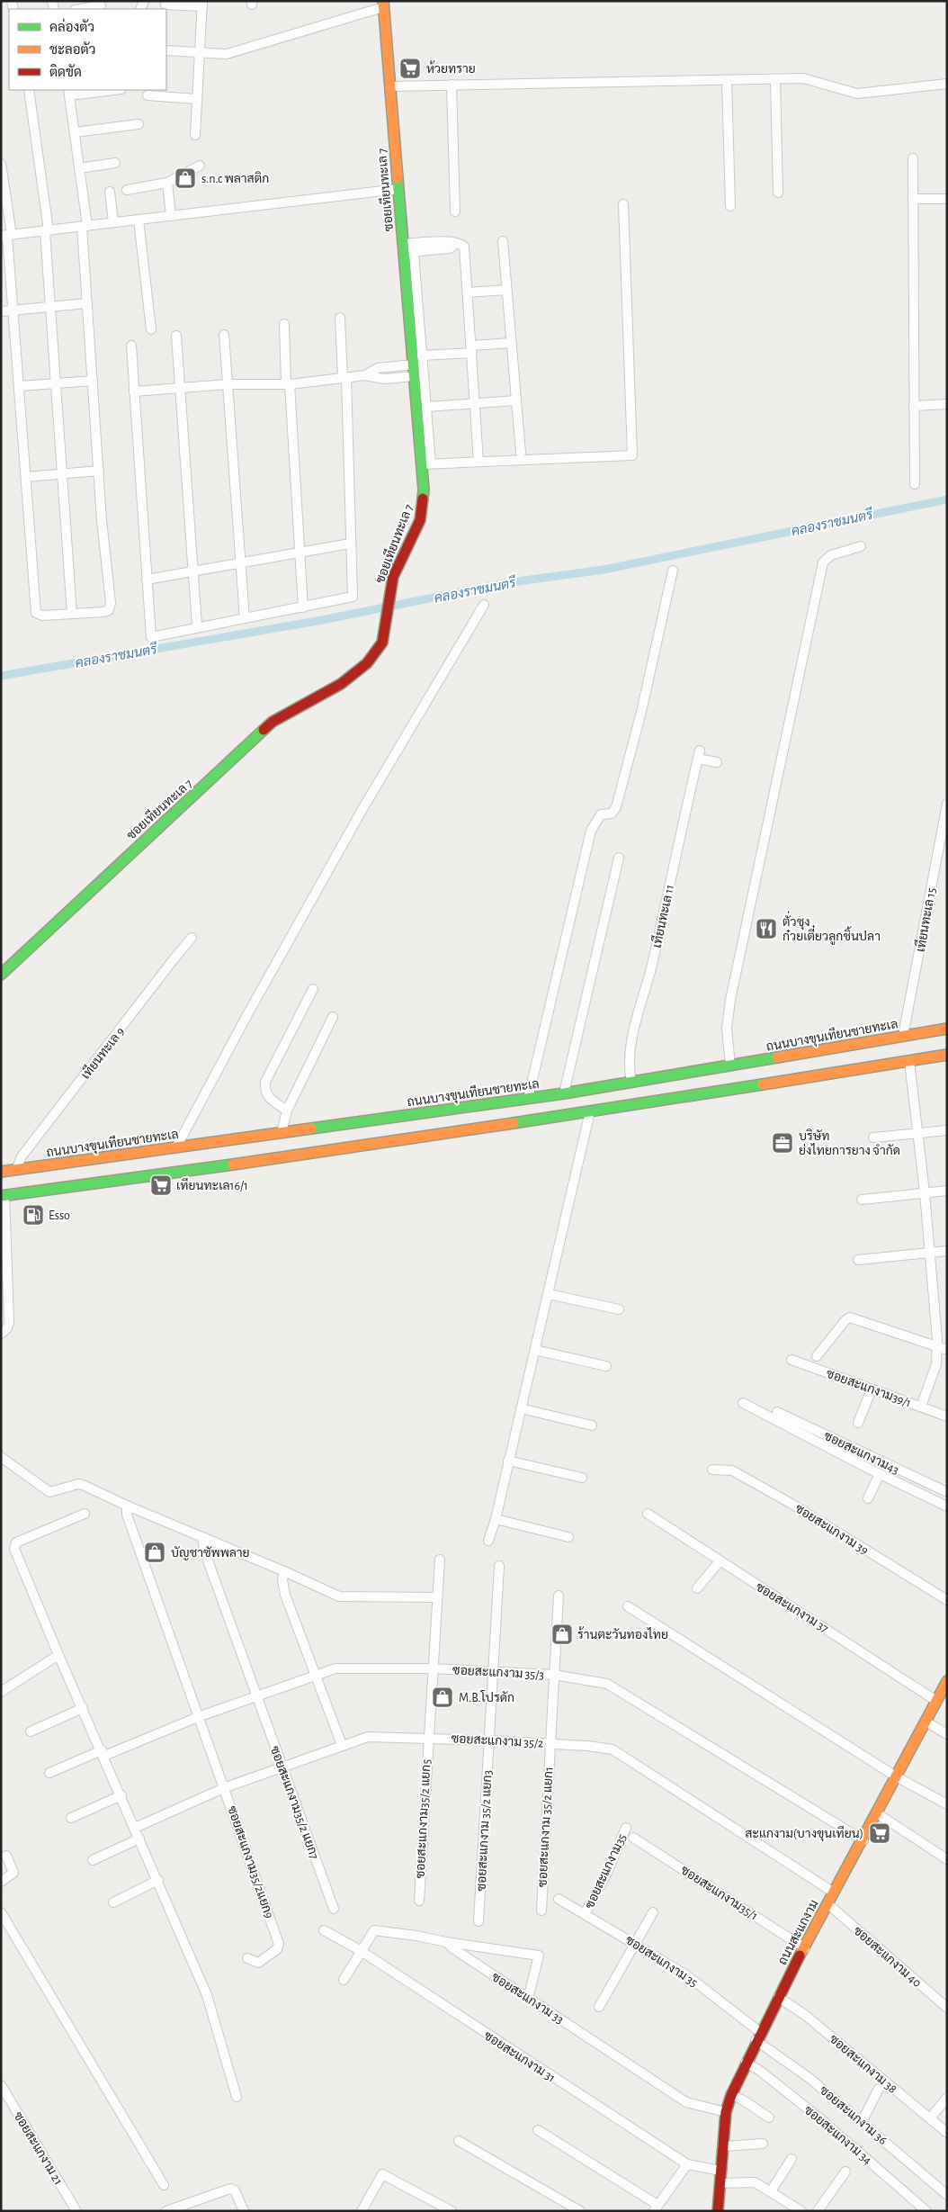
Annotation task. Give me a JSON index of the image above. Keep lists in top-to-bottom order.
{
  "streets": {
    "main road": ["ซอยเทียนทะเล 7", "ถนนบางขุนเทียนชายทะเล", "ถนนสะแกงาม"],
    "street": [
      "เทียนทะเล 11",
      "เทียนทะเล 15",
      "เทียนทะเล 9",
      "ซอยสะแกงาม39/1",
      "ซอยสะแกงาม43",
      "ซอยสะแกงาม 39",
      "ซอยสะแกงาม 37",
      "ซอยสะแกงาม 35/3",
      "ซอยสะแกงาม 35/2",
      "ซอยสะแกงาม35/2 แยก7",
      "ซอยสะแกงาม35/2 แยก5",
      "ซอยสะแกงาม 35/2 แยก1",
      "ซอยสะแกงาม 35/2 แยก3",
      "ซอยสะแกงาม35/2แยก9",
      "ซอยสะแกงาม35",
      "ซอยสะแกงาม35/1",
      "ซอยสะแกงาม 40",
      "ซอยสะแกงาม 35",
      "ซอยสะแกงาม 33",
      "ซอยสะแกงาม 31",
      "ซอยสะแกงาม 38",
      "ซอยสะแกงาม 36",
      "ซอยสะแกงาม 34",
      "ซอยสะแกงาม 21"
    ]
  },
  "crossings": [
    ["เทียนทะเล 11", "ถนนบางขุนเทียนชายทะเล"],
    ["เทียนทะเล 15", "ถนนบางขุนเทียนชายทะเล"],
    ["ถนนบางขุนเทียนชายทะเล", "เทียนทะเล 9"],
    ["ซอยสะแกงาม 37", "ถนนสะแกงาม"],
    ["ซอยสะแกงาม 35/3", "ซอยสะแกงาม35/2 แยก7"],
    ["ซอยสะแกงาม 35/3", "ซอยสะแกงาม35/2 แยก5"],
    ["ซอยสะแกงาม 35/3", "ซอยสะแกงาม 35/2 แยก1"],
    ["ซอยสะแกงาม 35/3", "ซอยสะแกงาม 35/2 แยก3"],
    ["ซอยสะแกงาม 35/3", "ซอยสะแกงาม35/2แยก9"],
    ["ซอยสะแกงาม 35/3", "ถนนสะแกงาม"],
    ["ซอยสะแกงาม 35/2", "ซอยสะแกงาม35/2 แยก7"],
    ["ซอยสะแกงาม 35/2", "ซอยสะแกงาม35/2 แยก5"],
    ["ซอยสะแกงาม 35/2", "ซอยสะแกงาม 35/2 แยก1"],
    ["ซอยสะแกงาม 35/2", "ซอยสะแกงาม 35/2 แยก3"],
    ["ซอยสะแกงาม 35/2", "ซอยสะแกงาม35/2แยก9"],
    ["ซอยสะแกงาม 35/2", "ถนนสะแกงาม"],
    ["ซอยสะแกงาม35", "ซอยสะแกงาม 35"],
    ["ซอยสะแกงาม35/1", "ถนนสะแกงาม"],
    ["ถนนสะแกงาม", "ซอยสะแกงาม 40"],
    ["ถนนสะแกงาม", "ซอยสะแกงาม 35"],
    ["ถนนสะแกงาม", "ซอยสะแกงาม 33"],
    ["ถนนสะแกงาม", "ซอยสะแกงาม 31"],
    ["ถนนสะแกงาม", "ซอยสะแกงาม 38"],
    ["ถนนสะแกงาม", "ซอยสะแกงาม 36"],
    ["ถนนสะแกงาม", "ซอยสะแกงาม 34"],
    ["ซอยสะแกงาม 35", "ซอยสะแกงาม 36"],
    ["ซอยสะแกงาม 33", "ซอยสะแกงาม 31"]
  ],
  "water": ["คลองราชมนตรี"],
  "places": {
    "supermarket": ["ห้วยทราย", "เทียนทะเล16/1", "สะแกงาม(บางขุนเทียน)"],
    "shop": [
      "s.n.c พลาสติก",
      "บัญชาซัพพลาย",
      "ร้านตะวันทองไทย",
      "M.B.โปรดัก"
    ],
    "restaurant": ["ตั่วซุง ก๋วยเตี๋ยวลูกชิ้นปลา"],
    "office": ["บริษัท ย่งไทยการยาง จำกัด"],
    "fuel station": ["Esso"]
  },
  "legend": ["คล่องตัว", "ชะลอตัว", "ติดขัด"]
}
